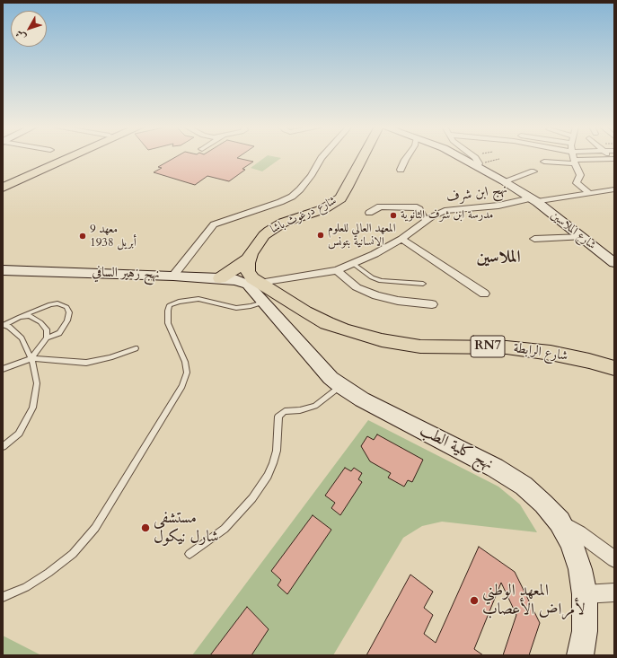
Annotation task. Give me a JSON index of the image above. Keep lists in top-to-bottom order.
{
  "streets": {
    "main road": ["شارع درغوث باشا", "RN7", "شارع الرابطة"],
    "street": [
      "نهج ابن شرف",
      "شارع الملاسين",
      "نهج زهير السافي",
      "نهج كلية الطب"
    ]
  },
  "crossings": [
    ["نهج ابن شرف", "شارع الملاسين"],
    ["نهج ابن شرف", "نهج زهير السافي"],
    ["نهج ابن شرف", "RN7"],
    ["نهج ابن شرف", "شارع الرابطة"],
    ["نهج ابن شرف", "نهج كلية الطب"],
    ["شارع درغوث باشا", "نهج زهير السافي"],
    ["شارع درغوث باشا", "RN7"],
    ["نهج زهير السافي", "RN7"],
    ["نهج زهير السافي", "شارع الرابطة"],
    ["نهج زهير السافي", "نهج كلية الطب"],
    ["RN7", "شارع الرابطة"],
    ["RN7", "نهج كلية الطب"],
    ["شارع الرابطة", "نهج كلية الطب"]
  ],
  "districts": ["الملاسين"],
  "places": [
    "مدرسة ابن شرف الثانوية",
    "المعهد العالي للعلوم الانسانية بتونس",
    "معهد 9 أبريل 1938",
    "مستشفى شارل نيكول",
    "المعهد الوطني لأمراض الأعصاب"
  ],
  "north": "bottom left"
}
